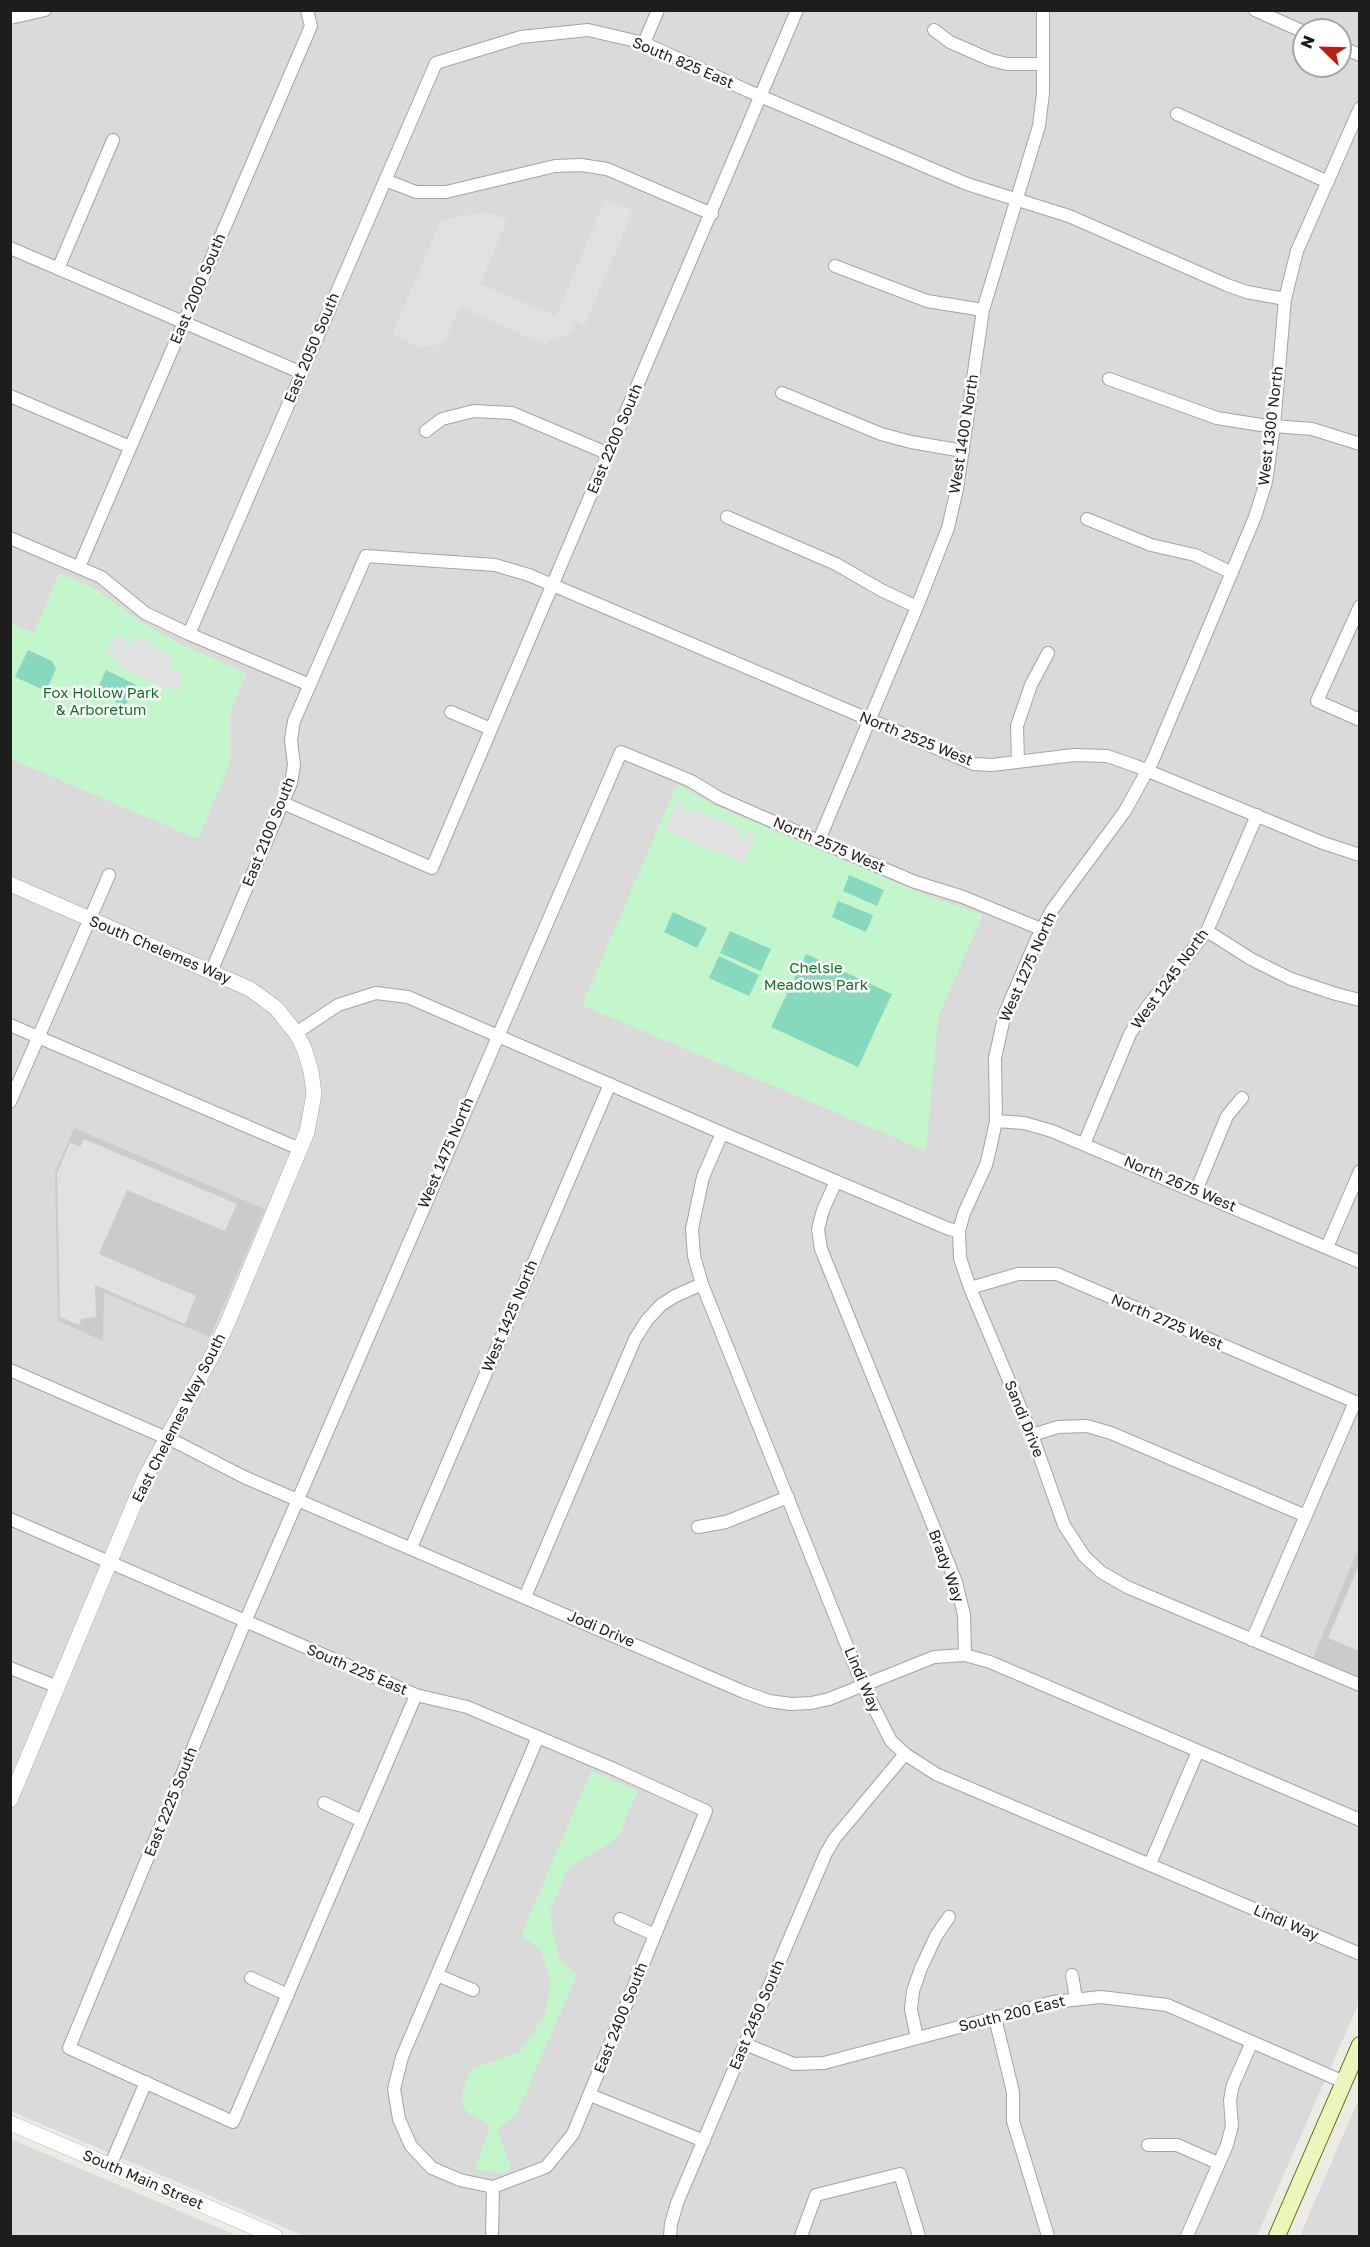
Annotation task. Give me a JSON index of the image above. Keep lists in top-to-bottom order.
{
  "streets": {
    "street": [
      "South 825 East",
      "East 2000 South",
      "East 2050 South",
      "West 1300 North",
      "West 1400 North",
      "East 2200 South",
      "North 2525 West",
      "East 2100 South",
      "North 2575 West",
      "South Chelemes Way",
      "West 1275 North",
      "West 1245 North",
      "West 1475 North",
      "North 2675 West",
      "West 1425 North",
      "North 2725 West",
      "East Chelemes Way South",
      "Sandi Drive",
      "Brady Way",
      "Jodi Drive",
      "South 225 East",
      "Lindi Way",
      "East 2225 South",
      "South 200 East",
      "East 2450 South",
      "East 2400 South",
      "South Main Street"
    ]
  },
  "crossings": [
    ["South 825 East", "East 2050 South"],
    ["South 825 East", "West 1300 North"],
    ["South 825 East", "West 1400 North"],
    ["South 825 East", "East 2200 South"],
    ["West 1300 North", "North 2525 West"],
    ["West 1300 North", "West 1275 North"],
    ["West 1400 North", "North 2525 West"],
    ["West 1400 North", "North 2575 West"],
    ["East 2200 South", "North 2525 West"],
    ["East 2200 South", "East 2100 South"],
    ["North 2525 West", "East 2100 South"],
    ["North 2525 West", "West 1275 North"],
    ["North 2525 West", "West 1245 North"],
    ["East 2100 South", "South Chelemes Way"],
    ["North 2575 West", "West 1275 North"],
    ["North 2575 West", "West 1475 North"],
    ["South Chelemes Way", "East Chelemes Way South"],
    ["West 1275 North", "North 2675 West"],
    ["West 1275 North", "Sandi Drive"],
    ["West 1245 North", "North 2675 West"],
    ["West 1475 North", "Jodi Drive"],
    ["West 1475 North", "East 2225 South"],
    ["West 1425 North", "Jodi Drive"],
    ["North 2725 West", "Sandi Drive"],
    ["East Chelemes Way South", "Jodi Drive"],
    ["East Chelemes Way South", "South 225 East"],
    ["Brady Way", "Jodi Drive"],
    ["Jodi Drive", "Lindi Way"],
    ["South 225 East", "East 2225 South"],
    ["South 225 East", "East 2400 South"],
    ["Lindi Way", "East 2450 South"],
    ["South 200 East", "East 2450 South"]
  ],
  "parks": ["Fox Hollow Park & Arboretum", "Chelsie Meadows Park"],
  "north": "top left"
}
